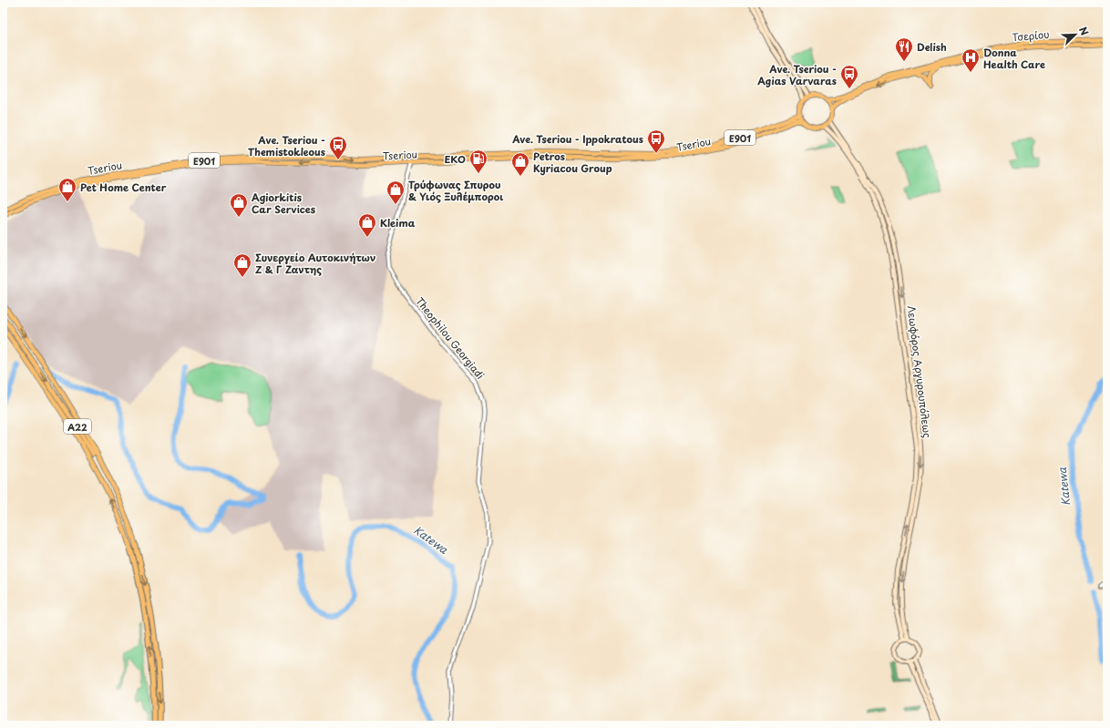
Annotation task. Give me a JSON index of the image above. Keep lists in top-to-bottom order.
{
  "streets": {
    "highway": ["A22"],
    "main road": [
      "Τσερίου",
      "E901",
      "Tseriou",
      "Λεωφόρος Αργυρουπόλεως"
    ],
    "street": ["Theophilou Georgiadi"]
  },
  "crossings": [
    ["Τσερίου", "Tseriou"],
    ["Τσερίου", "Λεωφόρος Αργυρουπόλεως"],
    ["Tseriou", "Theophilou Georgiadi"],
    ["Tseriou", "Λεωφόρος Αργυρουπόλεως"]
  ],
  "water": ["Katewa"],
  "places": {
    "restaurant": ["Delish"],
    "hospital": ["Donna Health Care"],
    "bus stop": ["Ave. Tseriou - Agias Varvaras", "Ave. Tseriou - Ippokratous", "Ave. Tseriou - Themistokleous"],
    "fuel station": ["EKO"],
    "shop": [
      "Petros Kyriacou Group",
      "Pet Home Center",
      "Τρύφωνας Σπυρου & Υιός Ξυλέμποροι",
      "Agiorkitis Car Services",
      "Kleima",
      "Συνεργείο Αυτοκινήτων Ζ & Γ Ζαντης"
    ]
  },
  "north": "top right"
}
